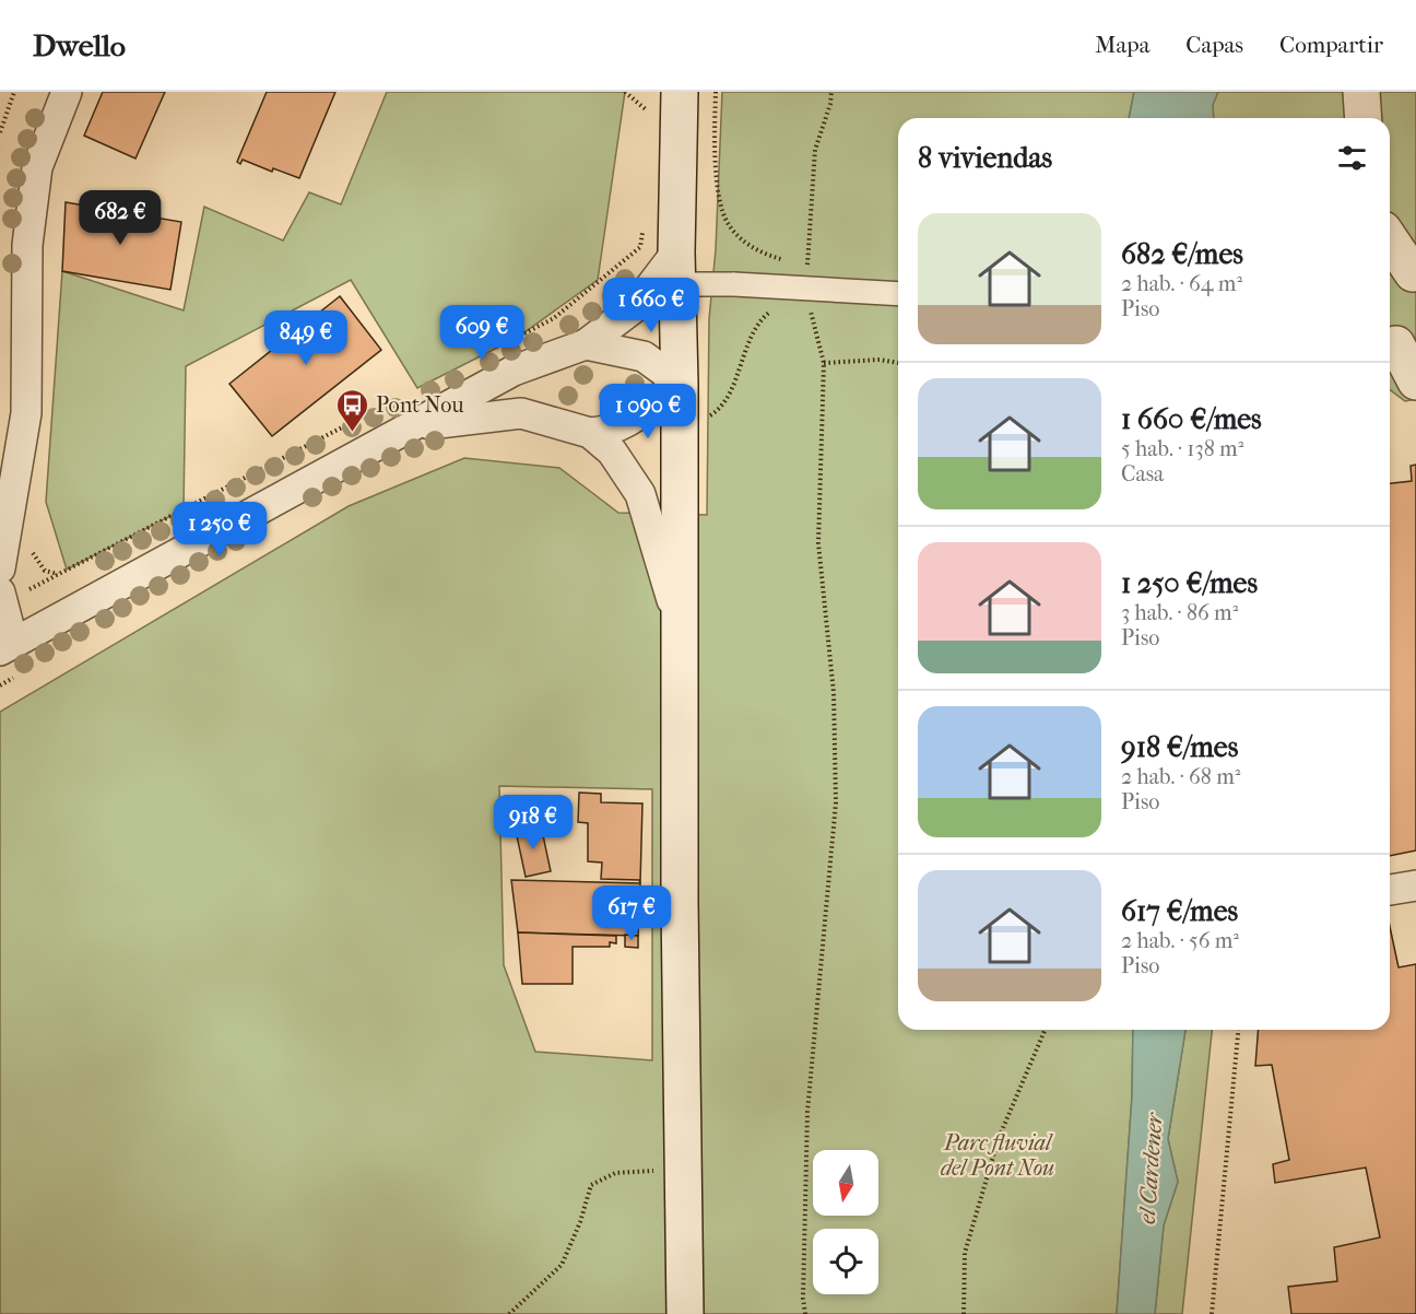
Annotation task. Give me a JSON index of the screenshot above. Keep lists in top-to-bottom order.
{
  "water": ["el Cardener"],
  "parks": ["Parc fluvial del Pont Nou"],
  "places": {
    "bus stop": ["Pont Nou"]
  },
  "north": "bottom",
  "page": {
    "header": "Dwello",
    "nav": ["Mapa", "Capas", "Compartir"],
    "heading": "8 viviendas",
    "price": [
      "682 €",
      "1 660 €",
      "609 €",
      "849 €",
      "1 090 €",
      "1 250 €",
      "918 €",
      "617 €"
    ],
    "list": [
      {
        "name": "682 €/mes",
        "note": "2 hab. · 64 m² · Piso"
      },
      {
        "name": "1 660 €/mes",
        "note": "5 hab. · 138 m² · Casa"
      },
      {
        "name": "1 250 €/mes",
        "note": "3 hab. · 86 m² · Piso"
      },
      {
        "name": "918 €/mes",
        "note": "2 hab. · 68 m² · Piso"
      },
      {
        "name": "617 €/mes",
        "note": "2 hab. · 56 m² · Piso"
      }
    ]
  }
}
